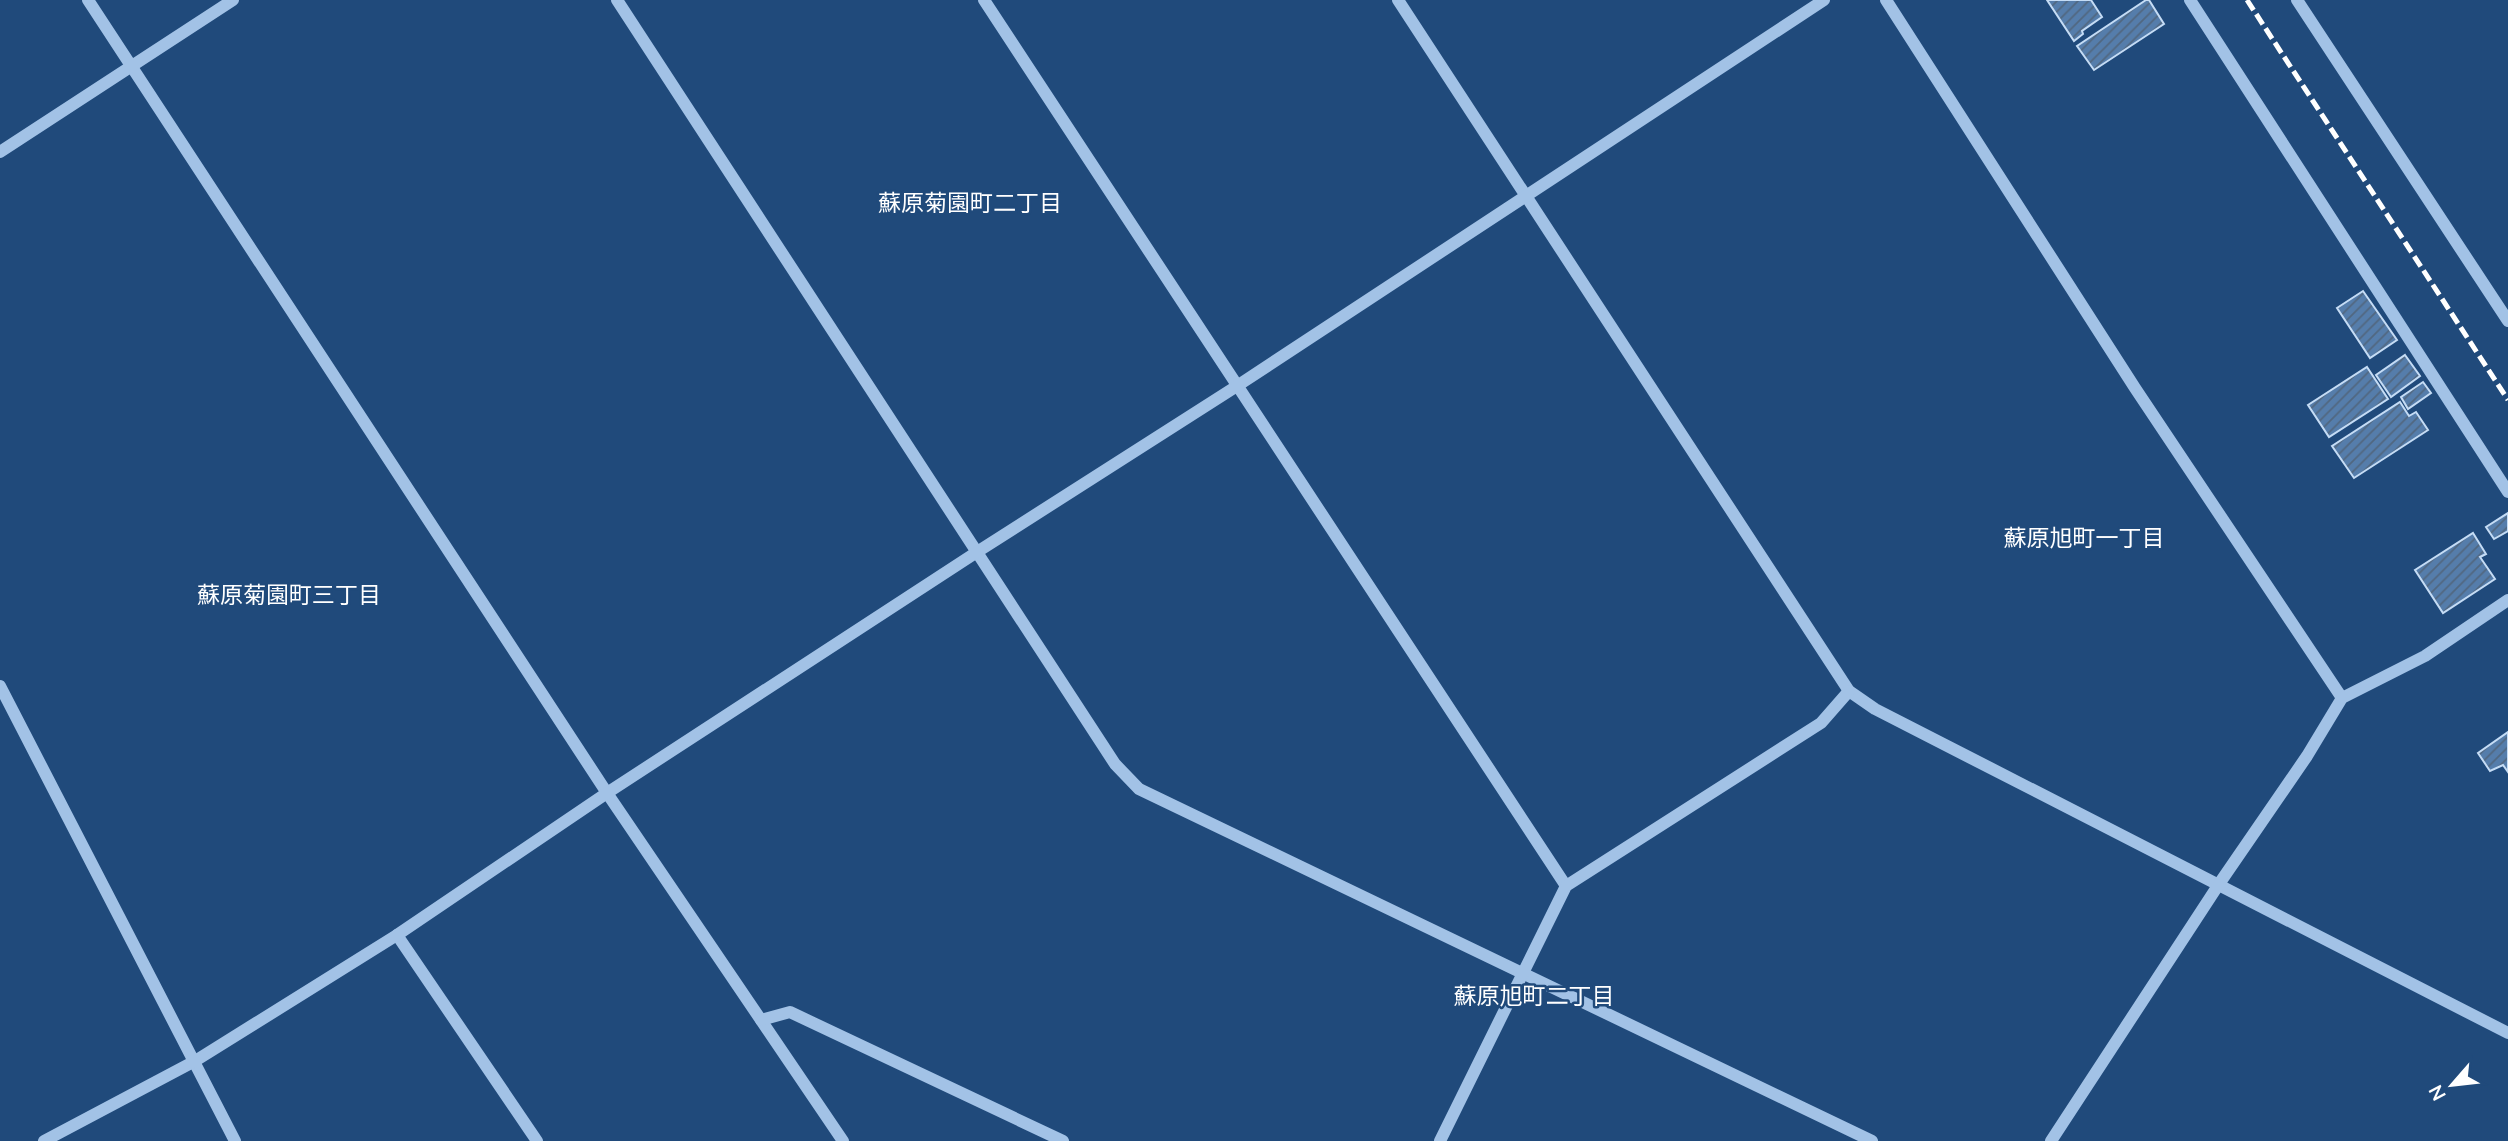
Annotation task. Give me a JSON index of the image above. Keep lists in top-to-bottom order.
{
  "districts": [
    "蘇原菊園町二丁目",
    "蘇原旭町一丁目",
    "蘇原菊園町三丁目",
    "蘇原旭町二丁目"
  ],
  "north": "bottom left"
}
